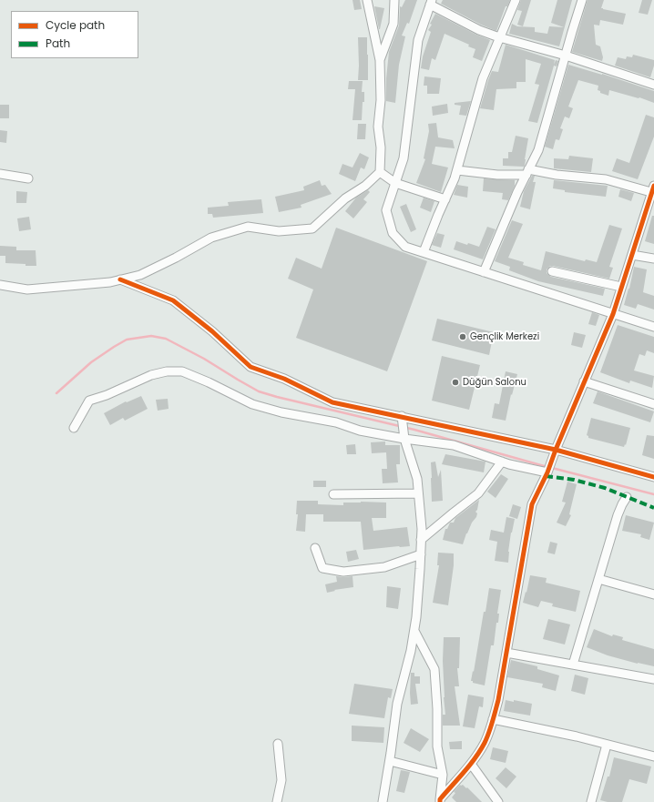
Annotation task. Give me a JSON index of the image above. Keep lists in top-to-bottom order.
{
  "places": ["Gençlik Merkezi", "Düğün Salonu"],
  "legend": ["Cycle path", "Path"]
}
